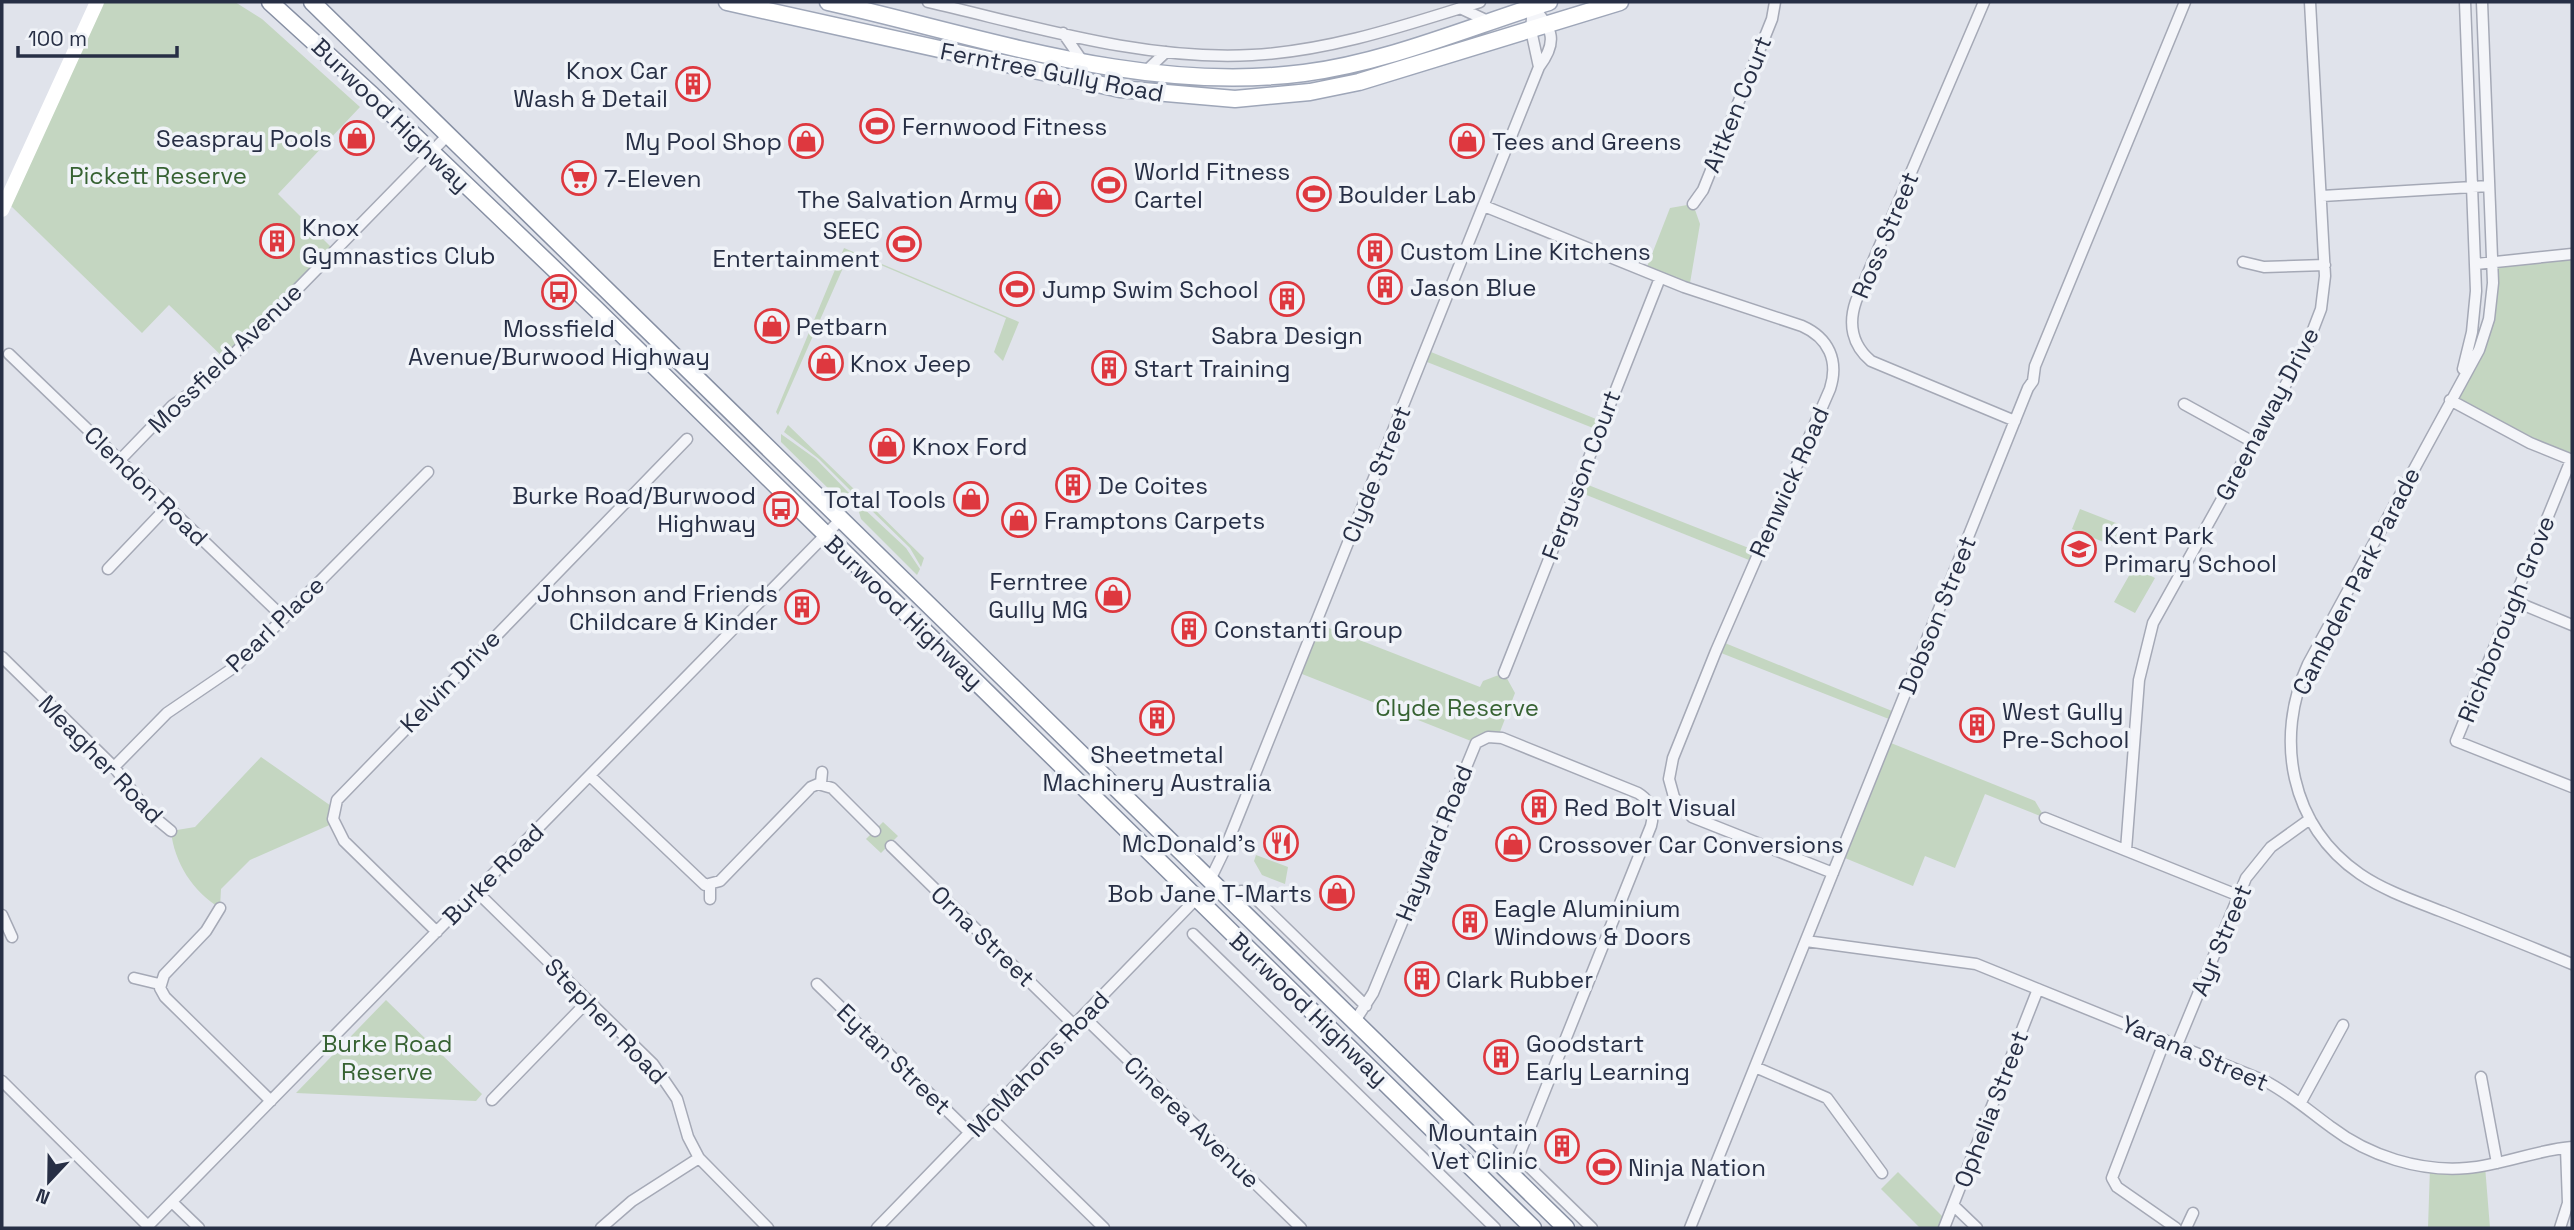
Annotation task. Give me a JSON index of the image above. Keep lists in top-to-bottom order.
{
  "streets": {
    "main road": ["Ferntree Gully Road", "Burwood Highway"],
    "street": [
      "Aitken Court",
      "Ross Street",
      "Mossfield Avenue",
      "Greenaway Drive",
      "Clyde Street",
      "Ferguson Court",
      "Renwick Road",
      "Clendon Road",
      "Cambden Park Parade",
      "Dobson Street",
      "Richborough Grove",
      "Pearl Place",
      "Kelvin Drive",
      "Meagher Road",
      "Hayward Road",
      "Burke Road",
      "Orna Street",
      "Ayr Street",
      "Stephen Road",
      "Yarana Street",
      "Eytan Street",
      "McMahons Road",
      "Ophelia Street",
      "Cinerea Avenue"
    ]
  },
  "crossings": [
    ["Ferntree Gully Road", "Clyde Street"],
    ["Burwood Highway", "Mossfield Avenue"],
    ["Burwood Highway", "Clyde Street"],
    ["Burwood Highway", "Hayward Road"],
    ["Burwood Highway", "Burke Road"],
    ["Burwood Highway", "McMahons Road"],
    ["Ross Street", "Dobson Street"],
    ["Mossfield Avenue", "Clendon Road"],
    ["Clyde Street", "Renwick Road"],
    ["Ferguson Court", "Renwick Road"],
    ["Renwick Road", "Dobson Street"],
    ["Clendon Road", "Pearl Place"],
    ["Cambden Park Parade", "Ayr Street"],
    ["Dobson Street", "Yarana Street"],
    ["Pearl Place", "Meagher Road"],
    ["Kelvin Drive", "Burke Road"],
    ["Burke Road", "Stephen Road"],
    ["Orna Street", "McMahons Road"],
    ["Ayr Street", "Yarana Street"],
    ["Yarana Street", "Ophelia Street"],
    ["Eytan Street", "McMahons Road"],
    ["McMahons Road", "Cinerea Avenue"]
  ],
  "parks": ["Pickett Reserve", "Clyde Reserve", "Burke Road Reserve"],
  "places": {
    "building": [
      "Knox Car Wash & Detail",
      "Knox Gymnastics Club",
      "Custom Line Kitchens",
      "Jason Blue",
      "Sabra Design",
      "Start Training",
      "De Coites",
      "Johnson and Friends Childcare & Kinder",
      "Constanti Group",
      "Sheetmetal Machinery Australia",
      "West Gully Pre-School",
      "Red Bolt Visual",
      "Eagle Aluminium Windows & Doors",
      "Clark Rubber",
      "Goodstart Early Learning",
      "Mountain Vet Clinic"
    ],
    "sports": [
      "Fernwood Fitness",
      "World Fitness Cartel",
      "Boulder Lab",
      "SEEC Entertainment",
      "Jump Swim School",
      "Ninja Nation"
    ],
    "shop": [
      "Seaspray Pools",
      "My Pool Shop",
      "Tees and Greens",
      "The Salvation Army",
      "Petbarn",
      "Knox Jeep",
      "Knox Ford",
      "Total Tools",
      "Framptons Carpets",
      "Ferntree Gully MG",
      "Crossover Car Conversions",
      "Bob Jane T-Marts"
    ],
    "supermarket": ["7-Eleven"],
    "bus stop": ["Mossfield Avenue/Burwood Highway", "Burke Road/Burwood Highway"],
    "school or university": ["Kent Park Primary School"],
    "restaurant": ["McDonald's"]
  },
  "scale_bar": "100 m",
  "north": "bottom"
}
